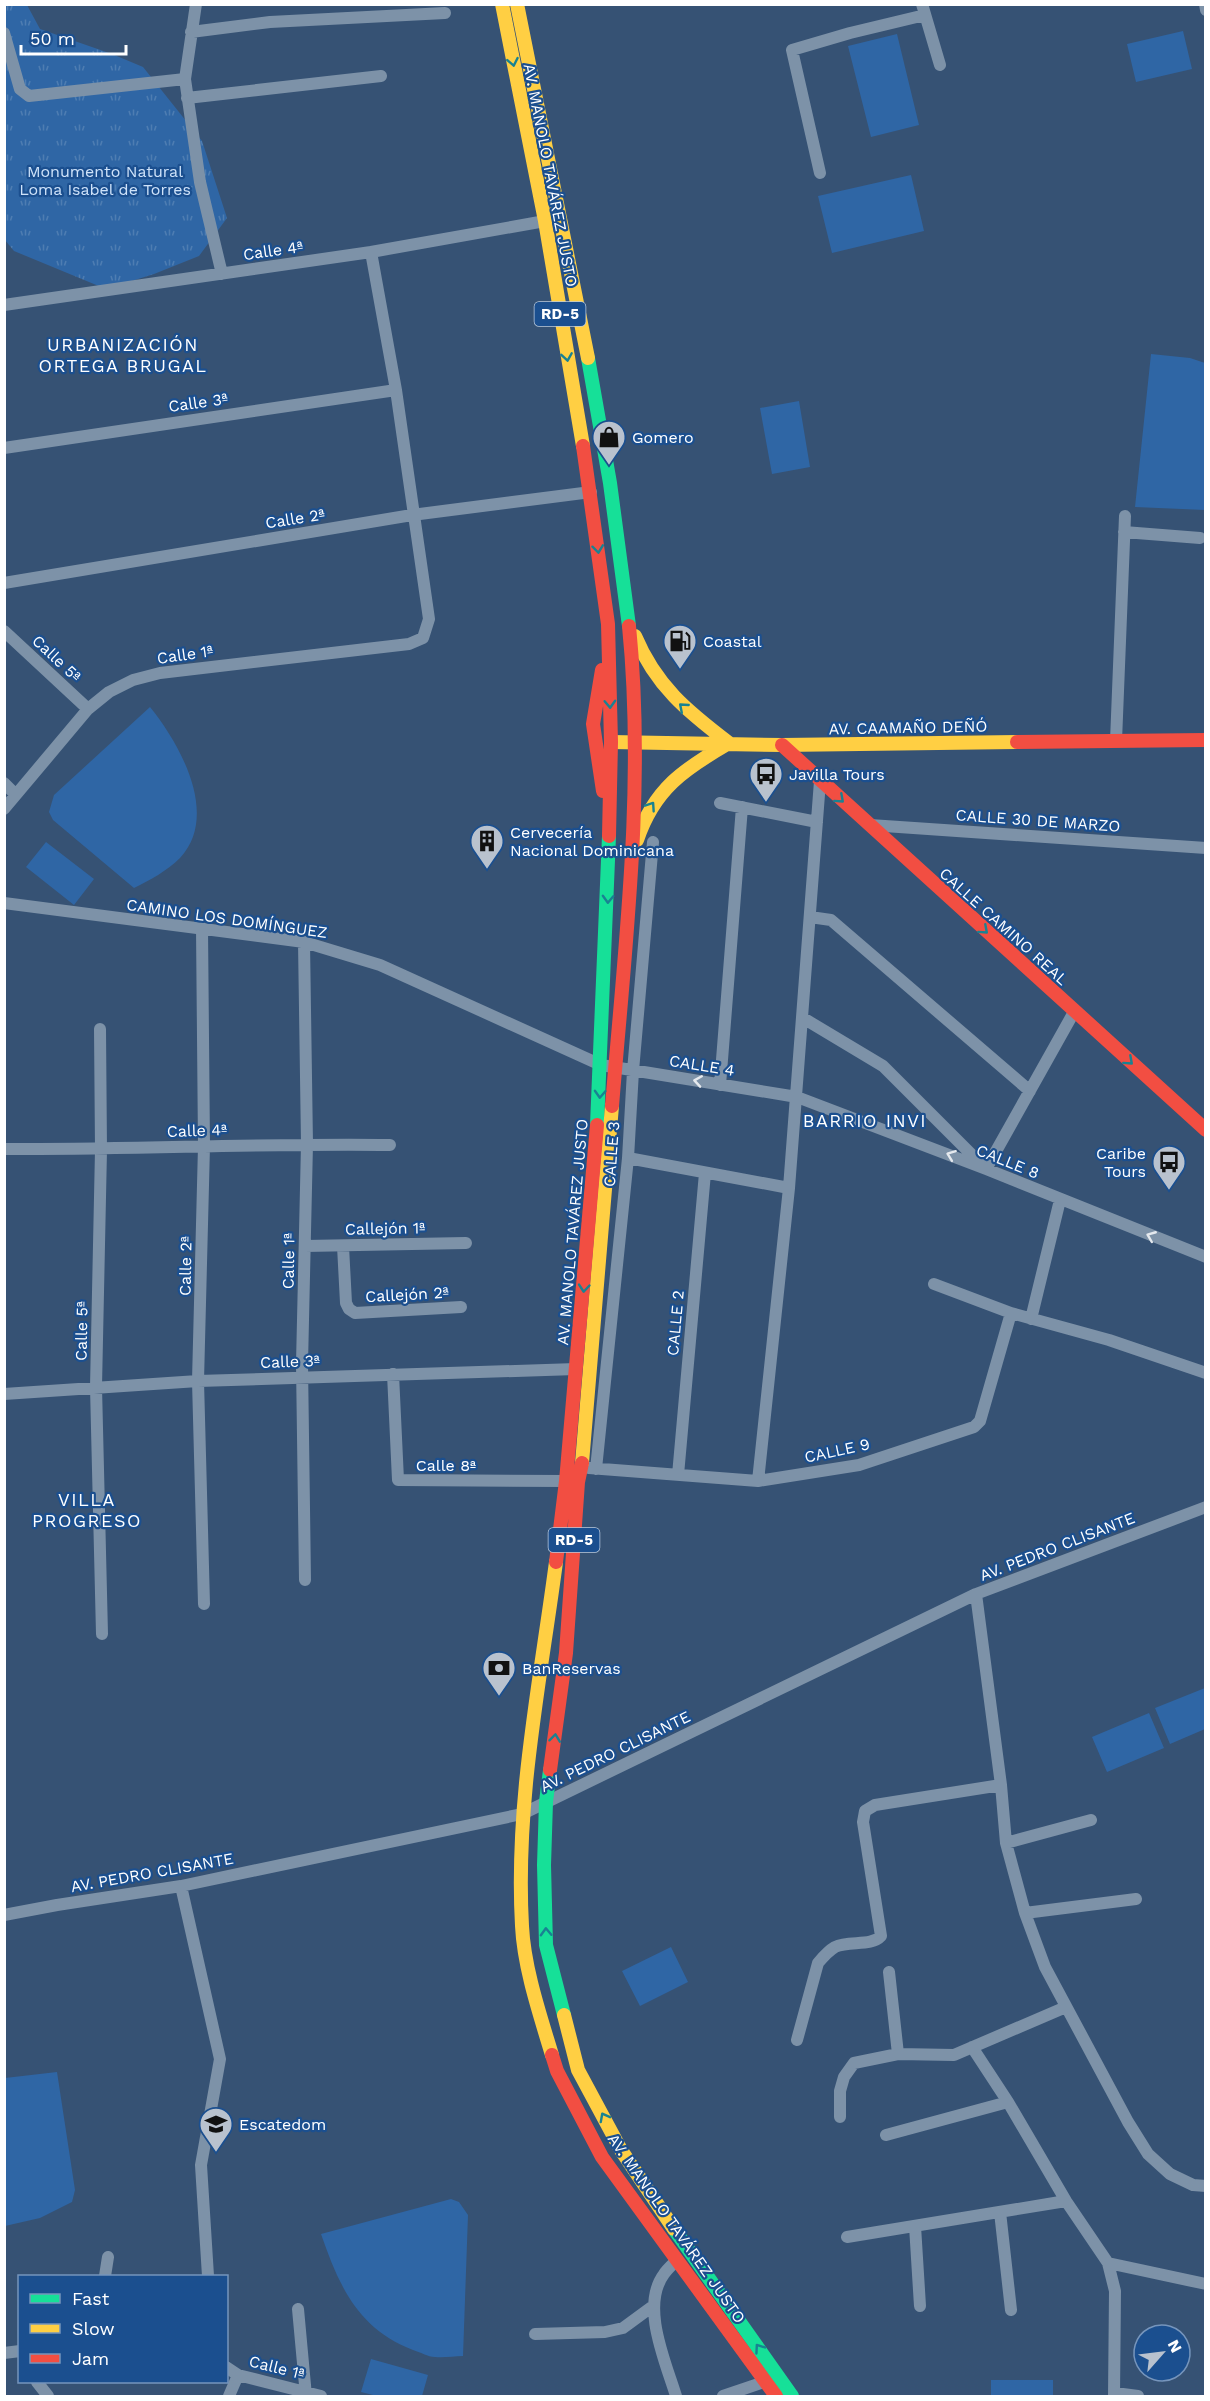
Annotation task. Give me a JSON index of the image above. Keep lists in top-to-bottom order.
{
  "streets": {
    "main road": [
      "AV. MANOLO TAVÁREZ JUSTO",
      "RD-5",
      "AV. CAAMAÑO DEÑÓ",
      "CALLE CAMINO REAL"
    ],
    "street": [
      "Calle 4ª",
      "Calle 3ª",
      "Calle 2ª",
      "Calle 1ª",
      "Calle 5ª",
      "CALLE 30 DE MARZO",
      "CAMINO LOS DOMÍNGUEZ",
      "CALLE 4",
      "CALLE 3",
      "CALLE 8",
      "Callejón 1ª",
      "Callejón 2ª",
      "CALLE 2",
      "CALLE 9",
      "Calle 8ª",
      "AV. PEDRO CLISANTE"
    ]
  },
  "crossings": [
    ["AV. MANOLO TAVÁREZ JUSTO", "Calle 4ª"],
    ["AV. MANOLO TAVÁREZ JUSTO", "Calle 3ª"],
    ["AV. MANOLO TAVÁREZ JUSTO", "Calle 2ª"],
    ["AV. MANOLO TAVÁREZ JUSTO", "AV. CAAMAÑO DEÑÓ"],
    ["AV. MANOLO TAVÁREZ JUSTO", "CAMINO LOS DOMÍNGUEZ"],
    ["AV. MANOLO TAVÁREZ JUSTO", "CALLE 4"],
    ["AV. MANOLO TAVÁREZ JUSTO", "CALLE 9"],
    ["AV. MANOLO TAVÁREZ JUSTO", "Calle 8ª"],
    ["AV. MANOLO TAVÁREZ JUSTO", "AV. PEDRO CLISANTE"],
    ["Calle 4ª", "Calle 2ª"],
    ["Calle 4ª", "Calle 1ª"],
    ["Calle 4ª", "Calle 5ª"],
    ["Calle 3ª", "Calle 2ª"],
    ["Calle 3ª", "Calle 1ª"],
    ["Calle 3ª", "Calle 5ª"],
    ["Calle 3ª", "Calle 8ª"],
    ["Calle 2ª", "Calle 1ª"],
    ["Calle 2ª", "CAMINO LOS DOMÍNGUEZ"],
    ["Calle 1ª", "Calle 5ª"],
    ["Calle 1ª", "CAMINO LOS DOMÍNGUEZ"],
    ["Calle 1ª", "Callejón 1ª"],
    ["AV. CAAMAÑO DEÑÓ", "CALLE CAMINO REAL"],
    ["CALLE 30 DE MARZO", "CALLE CAMINO REAL"],
    ["CAMINO LOS DOMÍNGUEZ", "CALLE 4"],
    ["CALLE 4", "CALLE 3"],
    ["CALLE 4", "CALLE 8"],
    ["CALLE 3", "CALLE 9"],
    ["Callejón 1ª", "Callejón 2ª"],
    ["CALLE 2", "CALLE 9"]
  ],
  "one_way": ["CALLE CAMINO REAL"],
  "districts": ["URBANIZACIÓN ORTEGA BRUGAL", "BARRIO INVI", "VILLA PROGRESO"],
  "parks": ["Monumento Natural Loma Isabel de Torres"],
  "places": {
    "shop": ["Gomero"],
    "fuel station": ["Coastal"],
    "bus stop": ["Javilla Tours", "Caribe Tours"],
    "building": ["Cervecería Nacional Dominicana"],
    "bank": ["BanReservas"],
    "school or university": ["Escatedom"]
  },
  "legend": ["Fast", "Slow", "Jam"],
  "scale_bar": "50 m",
  "north": "top right"
}
